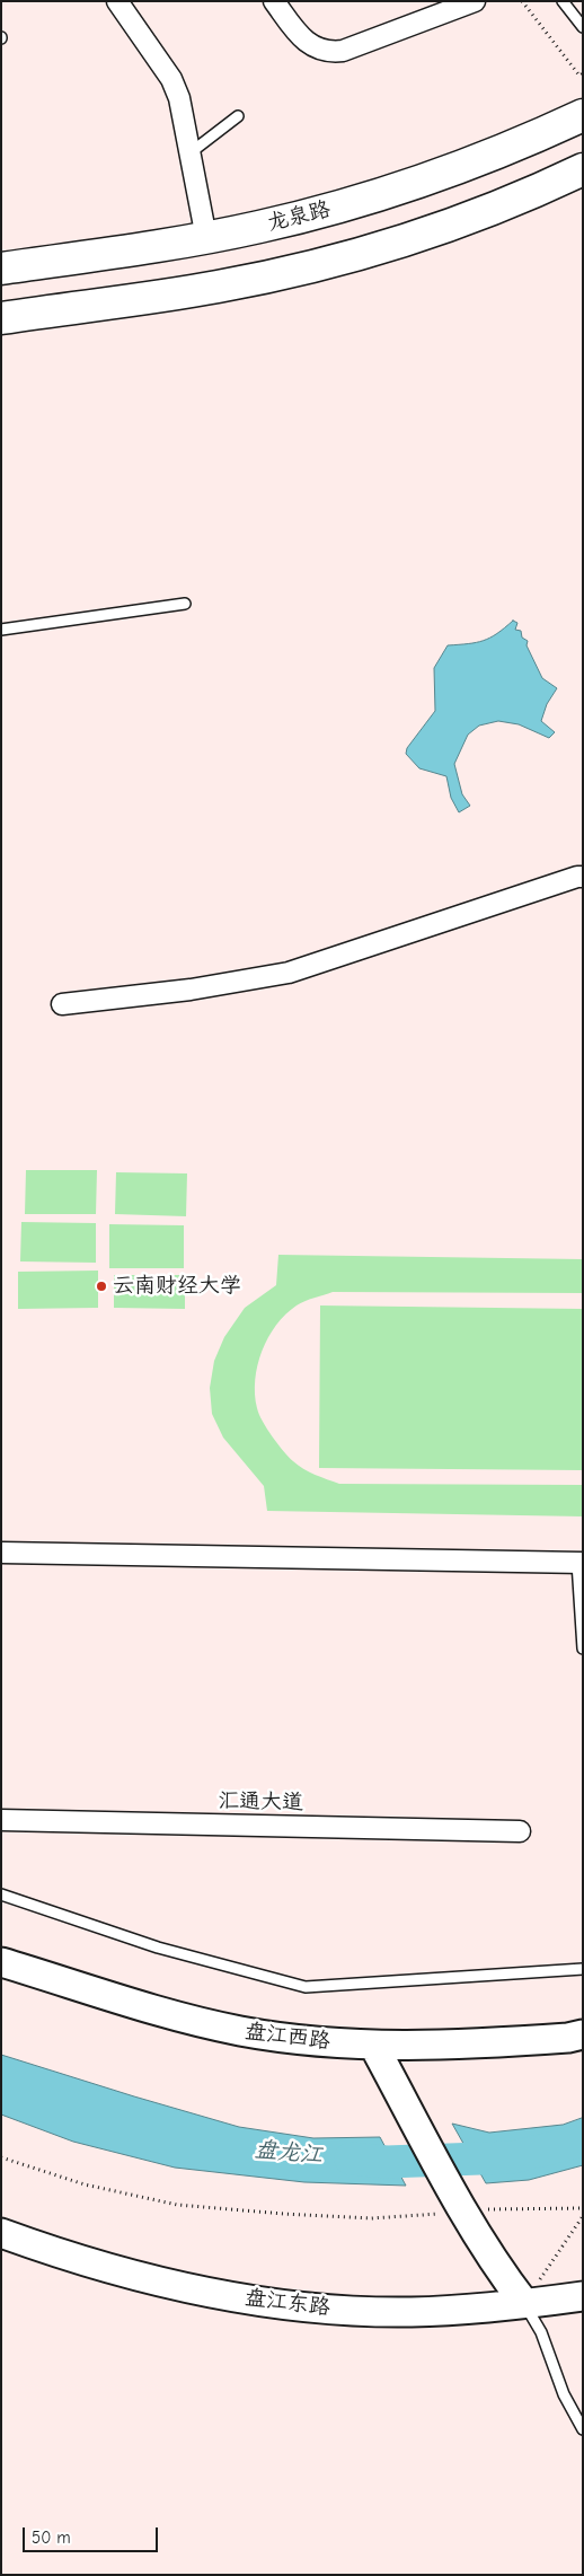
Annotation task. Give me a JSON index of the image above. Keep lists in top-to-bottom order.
{
  "streets": {
    "main road": ["龙泉路"],
    "street": ["汇通大道", "盘江西路", "盘江东路"]
  },
  "water": ["盘龙江"],
  "places": ["云南财经大学"],
  "scale_bar": "50 m"
}
